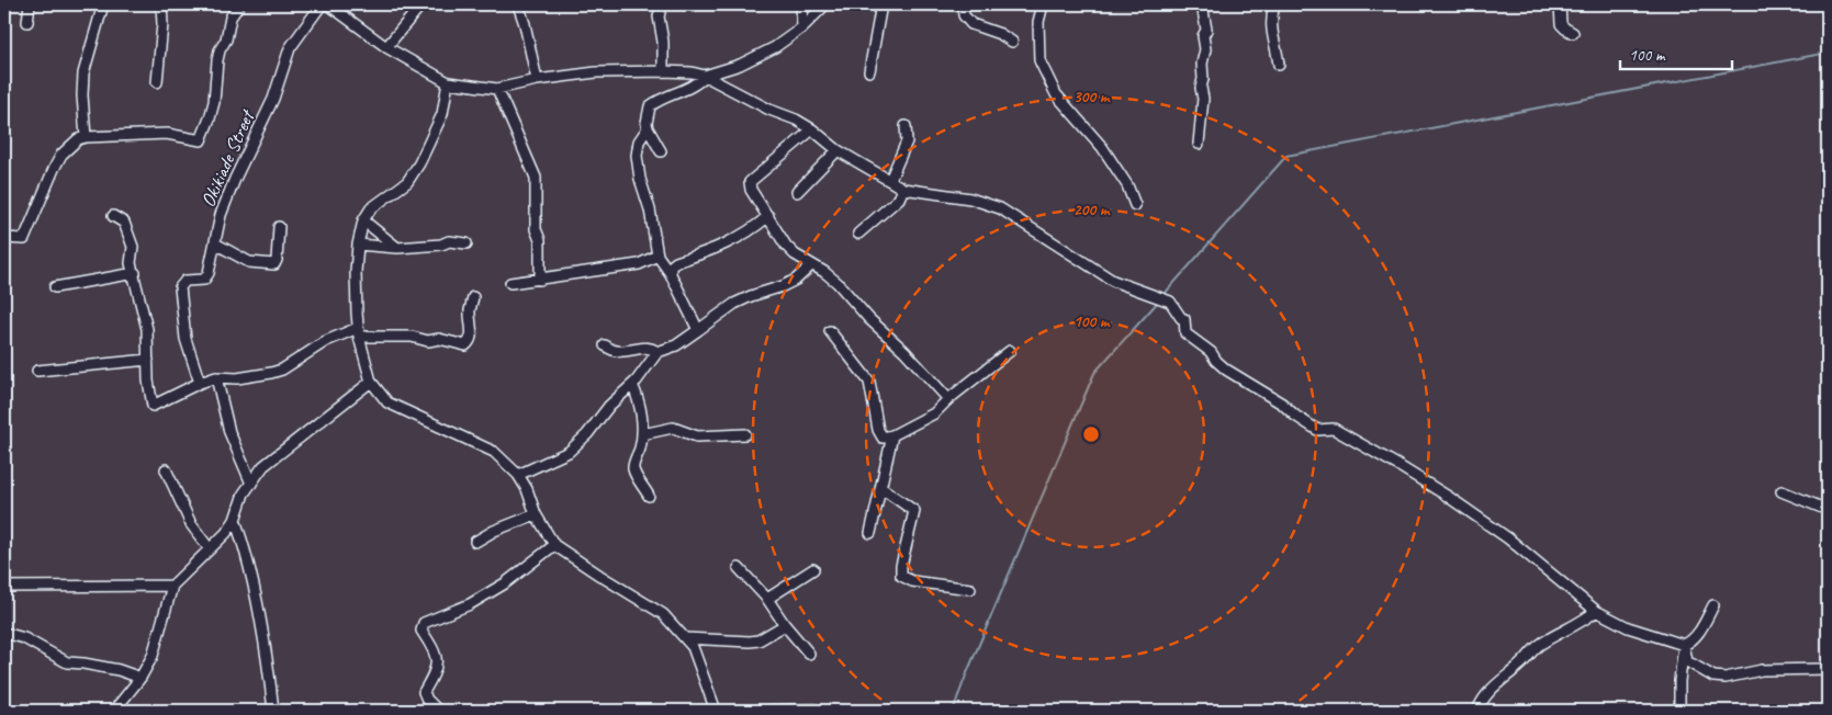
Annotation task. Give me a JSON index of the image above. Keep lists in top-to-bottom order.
{
  "streets": {
    "street": ["Okikiade Street"]
  },
  "scale_bar": "100 m",
  "rings": ["300 m", "200 m", "100 m"]
}
